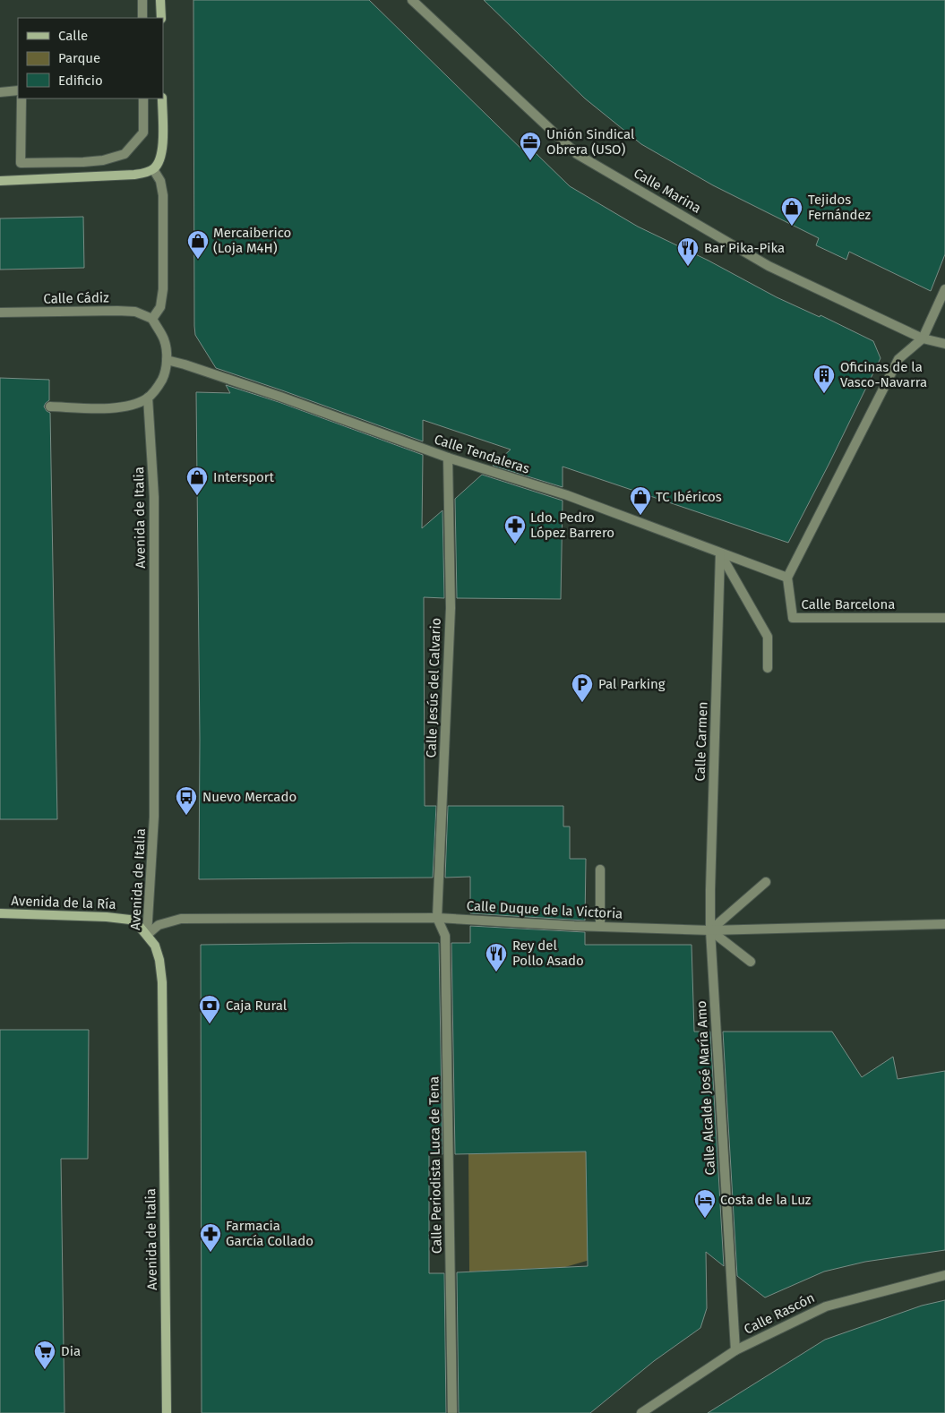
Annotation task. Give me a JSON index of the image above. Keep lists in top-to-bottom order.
{
  "streets": {
    "main road": ["Avenida de Italia", "Avenida de la Ría"],
    "street": [
      "Calle Marina",
      "Calle Cádiz",
      "Calle Tendaleras",
      "Calle Barcelona",
      "Calle Jesús del Calvario",
      "Calle Carmen",
      "Calle Duque de la Victoria",
      "Calle Alcalde José María Amo",
      "Calle Periodista Luca de Tena",
      "Calle Rascón"
    ]
  },
  "crossings": [
    ["Calle Tendaleras", "Calle Barcelona"],
    ["Calle Tendaleras", "Calle Jesús del Calvario"],
    ["Calle Tendaleras", "Calle Carmen"],
    ["Avenida de Italia", "Avenida de la Ría"],
    ["Avenida de Italia", "Calle Duque de la Victoria"],
    ["Calle Jesús del Calvario", "Calle Duque de la Victoria"],
    ["Calle Jesús del Calvario", "Calle Periodista Luca de Tena"],
    ["Calle Carmen", "Calle Duque de la Victoria"],
    ["Calle Carmen", "Calle Alcalde José María Amo"],
    ["Avenida de la Ría", "Calle Duque de la Victoria"],
    ["Calle Duque de la Victoria", "Calle Alcalde José María Amo"],
    ["Calle Duque de la Victoria", "Calle Periodista Luca de Tena"],
    ["Calle Alcalde José María Amo", "Calle Rascón"]
  ],
  "places": {
    "office": ["Unión Sindical Obrera (USO)"],
    "shop": [
      "Tejidos Fernández",
      "Mercaiberico (Loja M4H)",
      "Intersport",
      "TC Ibéricos"
    ],
    "restaurant": ["Bar Pika-Pika", "Rey del Pollo Asado"],
    "building": ["Oficinas de la Vasco-Navarra"],
    "pharmacy": ["Ldo. Pedro López Barrero", "Farmacia García Collado"],
    "parking": ["Pal Parking"],
    "bus stop": ["Nuevo Mercado"],
    "bank": ["Caja Rural"],
    "hotel": ["Costa de la Luz"],
    "supermarket": ["Dia"]
  },
  "legend": ["Calle", "Parque", "Edificio"]
}
